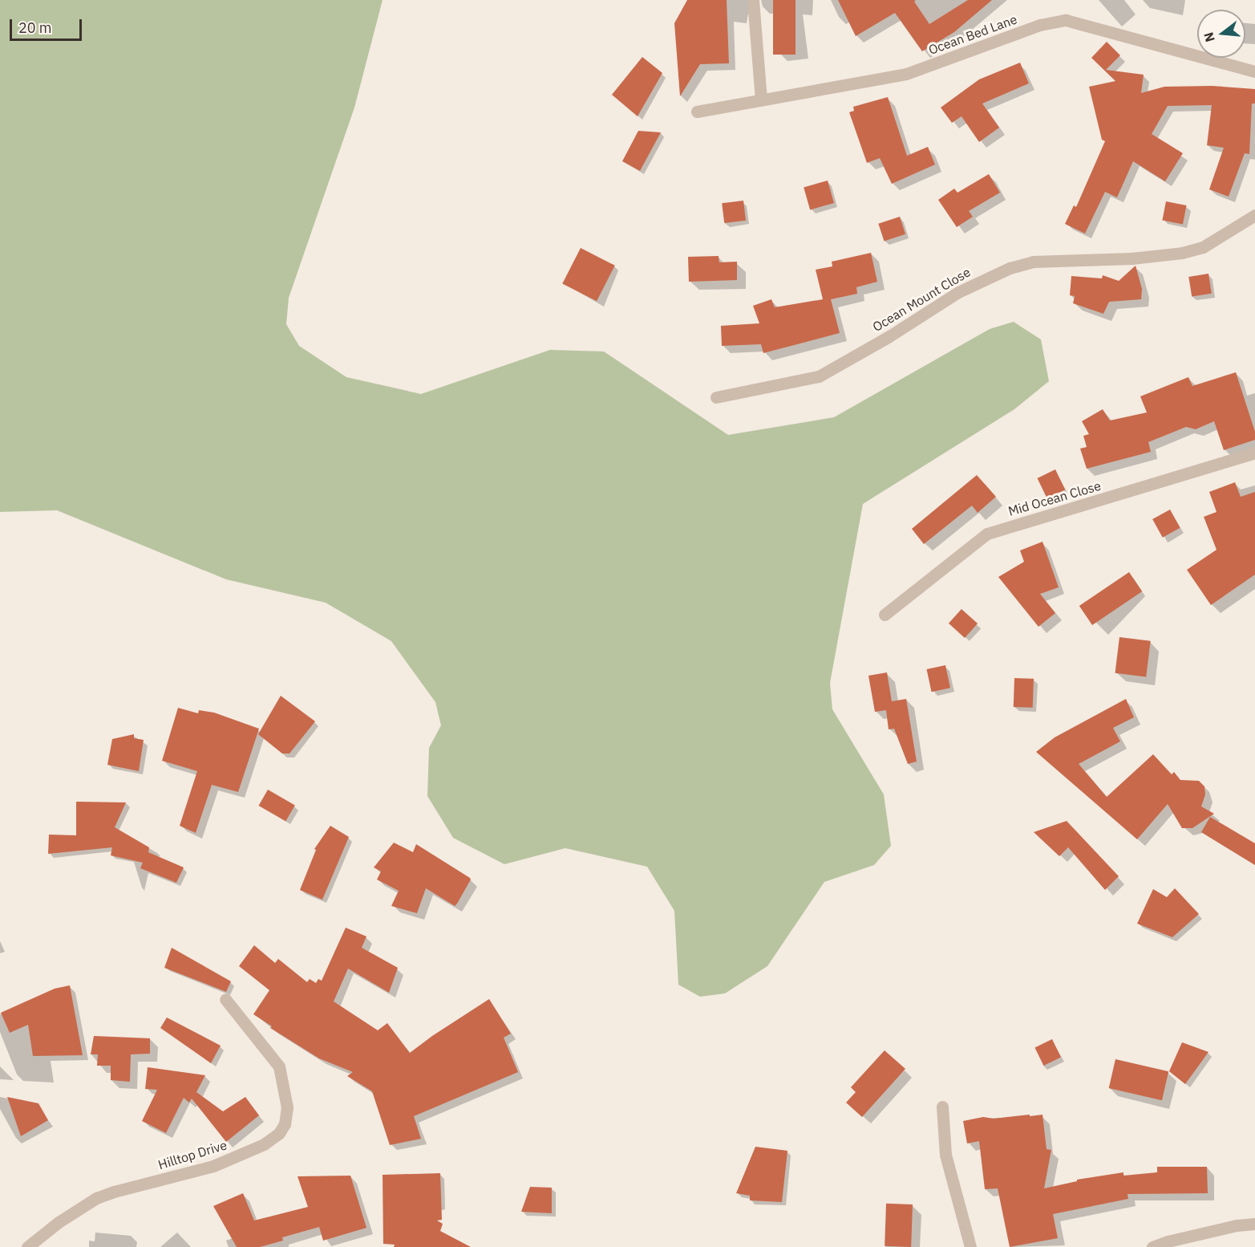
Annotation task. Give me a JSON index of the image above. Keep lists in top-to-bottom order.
{
  "streets": {
    "street": [
      "Ocean Bed Lane",
      "Ocean Mount Close",
      "Mid Ocean Close",
      "Hilltop Drive"
    ]
  },
  "scale_bar": "20 m",
  "north": "left"
}
